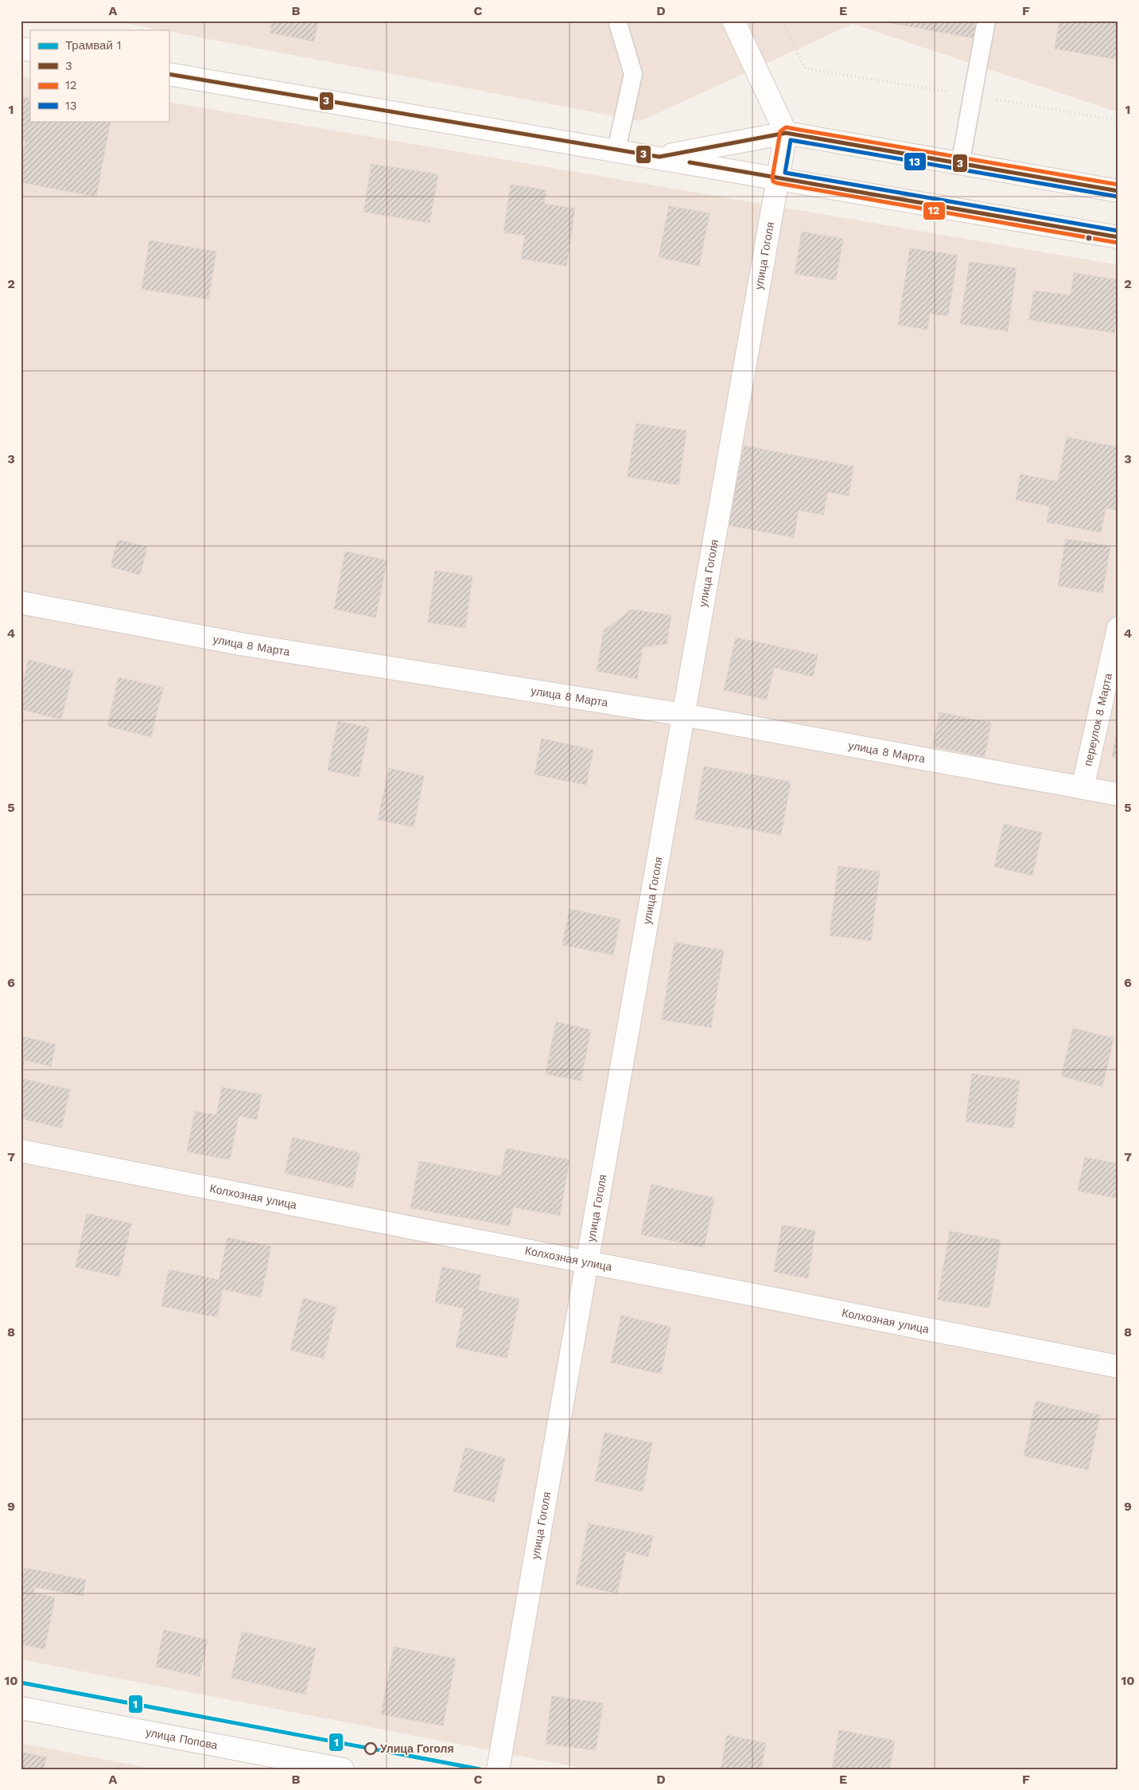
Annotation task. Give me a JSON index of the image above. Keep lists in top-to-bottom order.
{
  "streets": {
    "street": [
      "улица Гоголя",
      "улица 8 Марта",
      "переулок 8 Марта",
      "Колхозная улица",
      "улица Попова"
    ]
  },
  "crossings": [
    ["улица Гоголя", "улица 8 Марта"],
    ["улица Гоголя", "Колхозная улица"],
    ["улица 8 Марта", "переулок 8 Марта"]
  ],
  "places": ["Улица Гоголя"],
  "lines": [
    "transit line 3",
    "transit line 12",
    "transit line 13",
    "tram line 1"
  ],
  "legend": [
    "Трамвай 1",
    "3",
    "12",
    "13"
  ],
  "grid": {
    "columns": [
      "A",
      "B",
      "C",
      "D",
      "E",
      "F"
    ],
    "rows": [
      "1",
      "2",
      "3",
      "4",
      "5",
      "6",
      "7",
      "8",
      "9",
      "10"
    ]
  }
}
